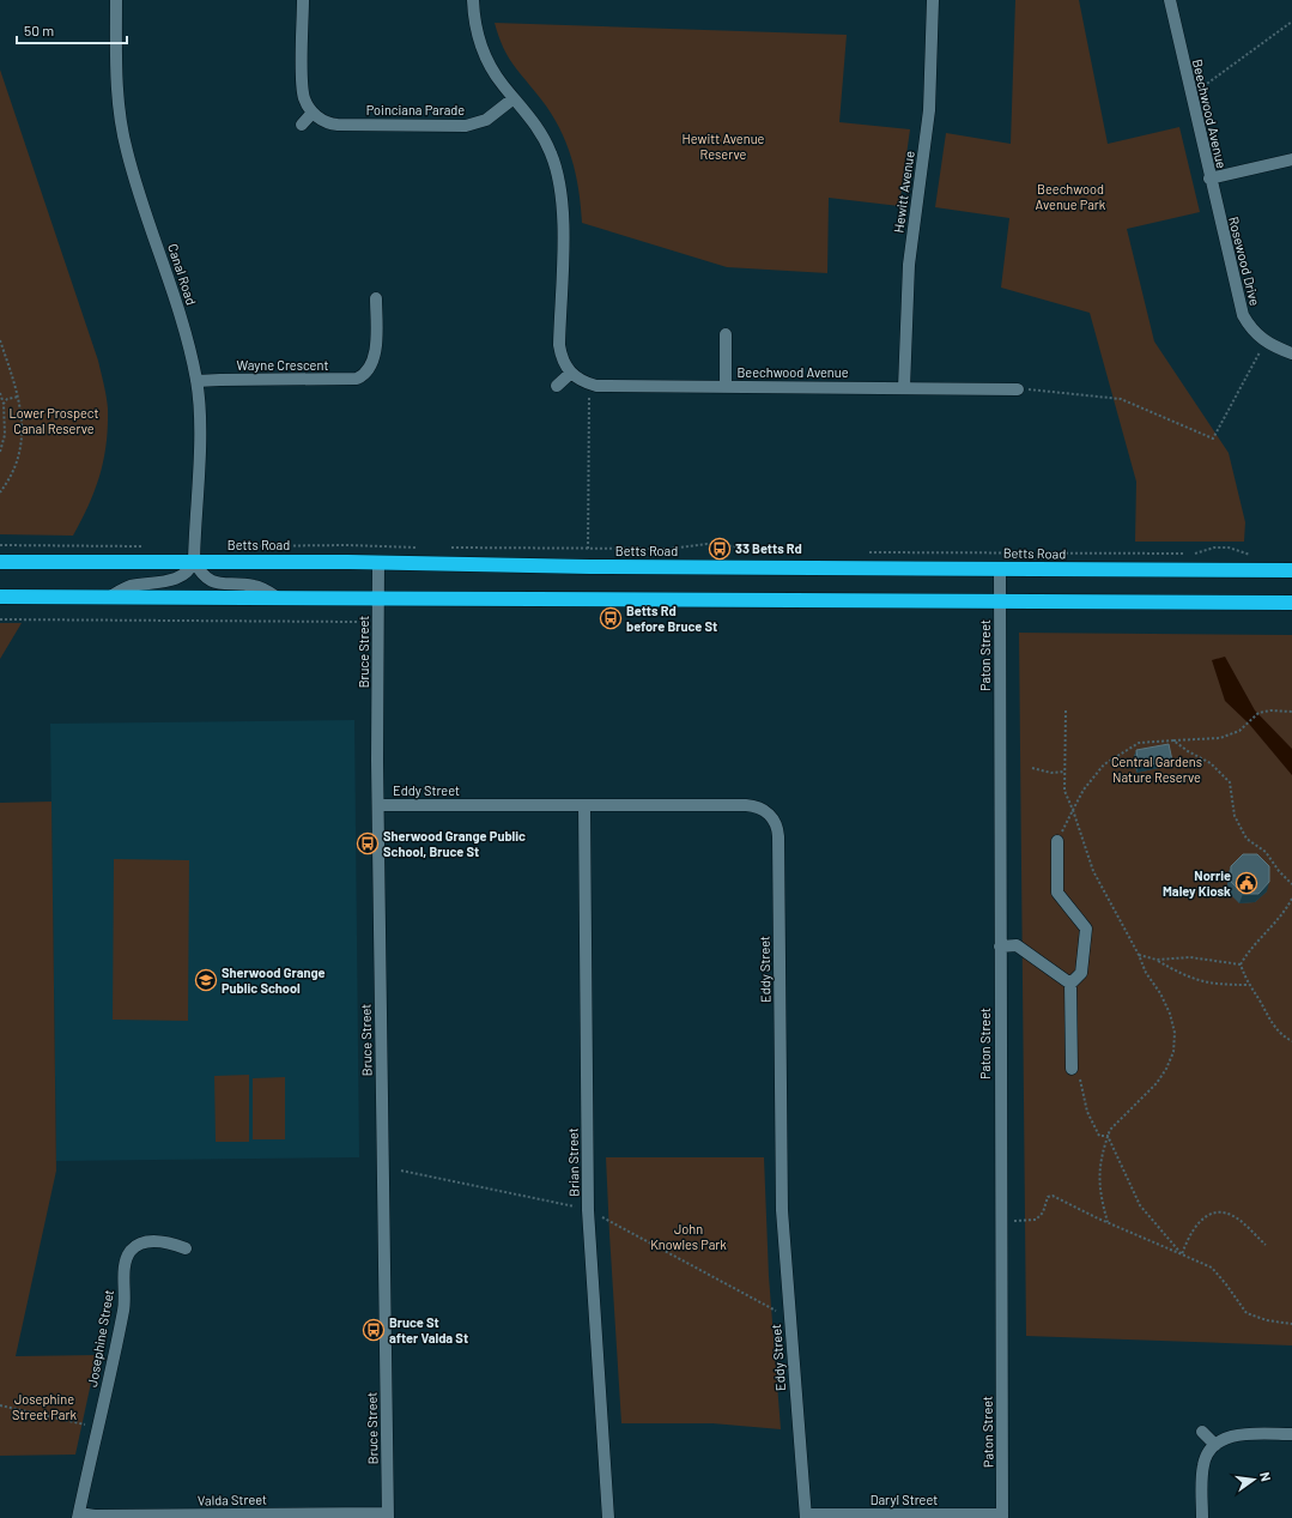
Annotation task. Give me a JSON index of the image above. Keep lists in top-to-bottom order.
{
  "streets": {
    "highway": ["Betts Road"],
    "street": [
      "Poinciana Parade",
      "Beechwood Avenue",
      "Hewitt Avenue",
      "Rosewood Drive",
      "Canal Road",
      "Wayne Crescent",
      "Bruce Street",
      "Paton Street",
      "Eddy Street",
      "Brian Street",
      "Josephine Street",
      "Valda Street",
      "Daryl Street"
    ]
  },
  "crossings": [
    ["Beechwood Avenue", "Hewitt Avenue"],
    ["Beechwood Avenue", "Rosewood Drive"],
    ["Canal Road", "Wayne Crescent"],
    ["Canal Road", "Betts Road"],
    ["Betts Road", "Bruce Street"],
    ["Betts Road", "Paton Street"],
    ["Bruce Street", "Eddy Street"],
    ["Bruce Street", "Valda Street"],
    ["Paton Street", "Daryl Street"],
    ["Eddy Street", "Brian Street"],
    ["Eddy Street", "Daryl Street"],
    ["Josephine Street", "Valda Street"]
  ],
  "parks": [
    "Hewitt Avenue Reserve",
    "Beechwood Avenue Park",
    "Lower Prospect Canal Reserve",
    "Central Gardens Nature Reserve",
    "John Knowles Park",
    "Josephine Street Park"
  ],
  "places": {
    "bus stop": [
      "33 Betts Rd",
      "Betts Rd before Bruce St",
      "Sherwood Grange Public School, Bruce St",
      "Bruce St after Valda St"
    ],
    "public building": ["Norrie Maley Kiosk"],
    "school or university": ["Sherwood Grange Public School"]
  },
  "scale_bar": "50 m",
  "north": "right"
}
